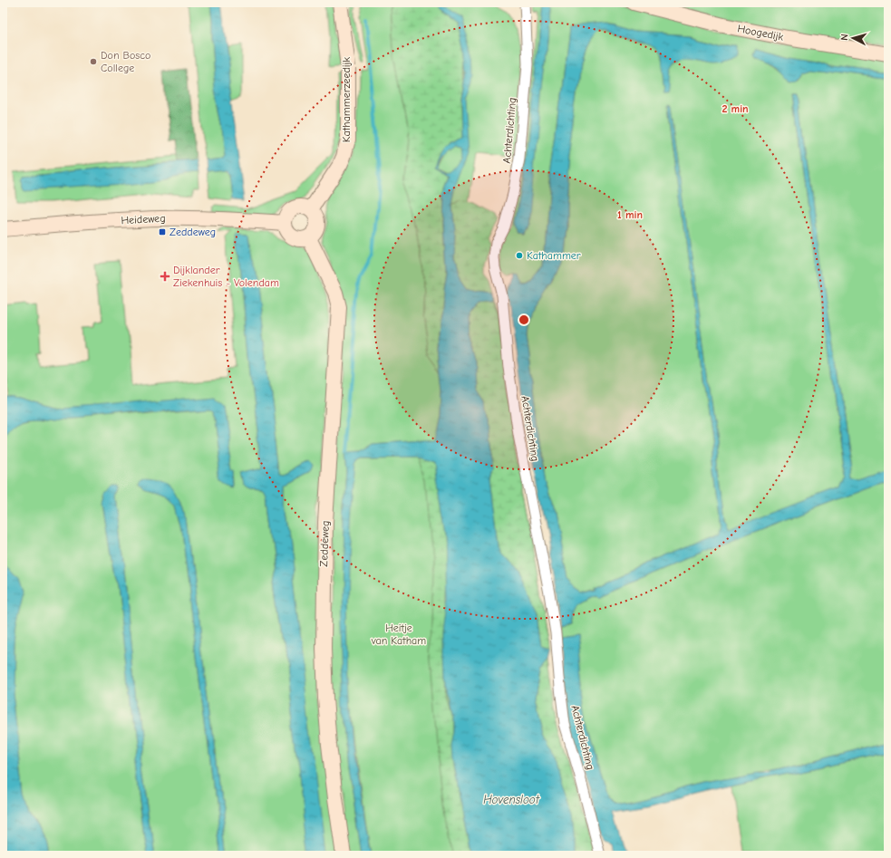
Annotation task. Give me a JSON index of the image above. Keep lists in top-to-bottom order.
{
  "streets": {
    "main road": [
      "Hoogedijk",
      "Kathammerzeedijk",
      "Heideweg",
      "Zeddeweg"
    ],
    "street": ["Achterdichting"]
  },
  "crossings": [
    ["Kathammerzeedijk", "Heideweg"],
    ["Kathammerzeedijk", "Zeddeweg"],
    ["Heideweg", "Zeddeweg"]
  ],
  "water": ["Hovensloot"],
  "parks": ["Heitje van Katham"],
  "places": {
    "other": ["Don Bosco College", "Kathammer"],
    "transit": ["Zeddeweg"],
    "health": ["Dijklander Ziekenhuis - Volendam"]
  },
  "north": "left",
  "rings": ["2 min", "1 min"]
}
